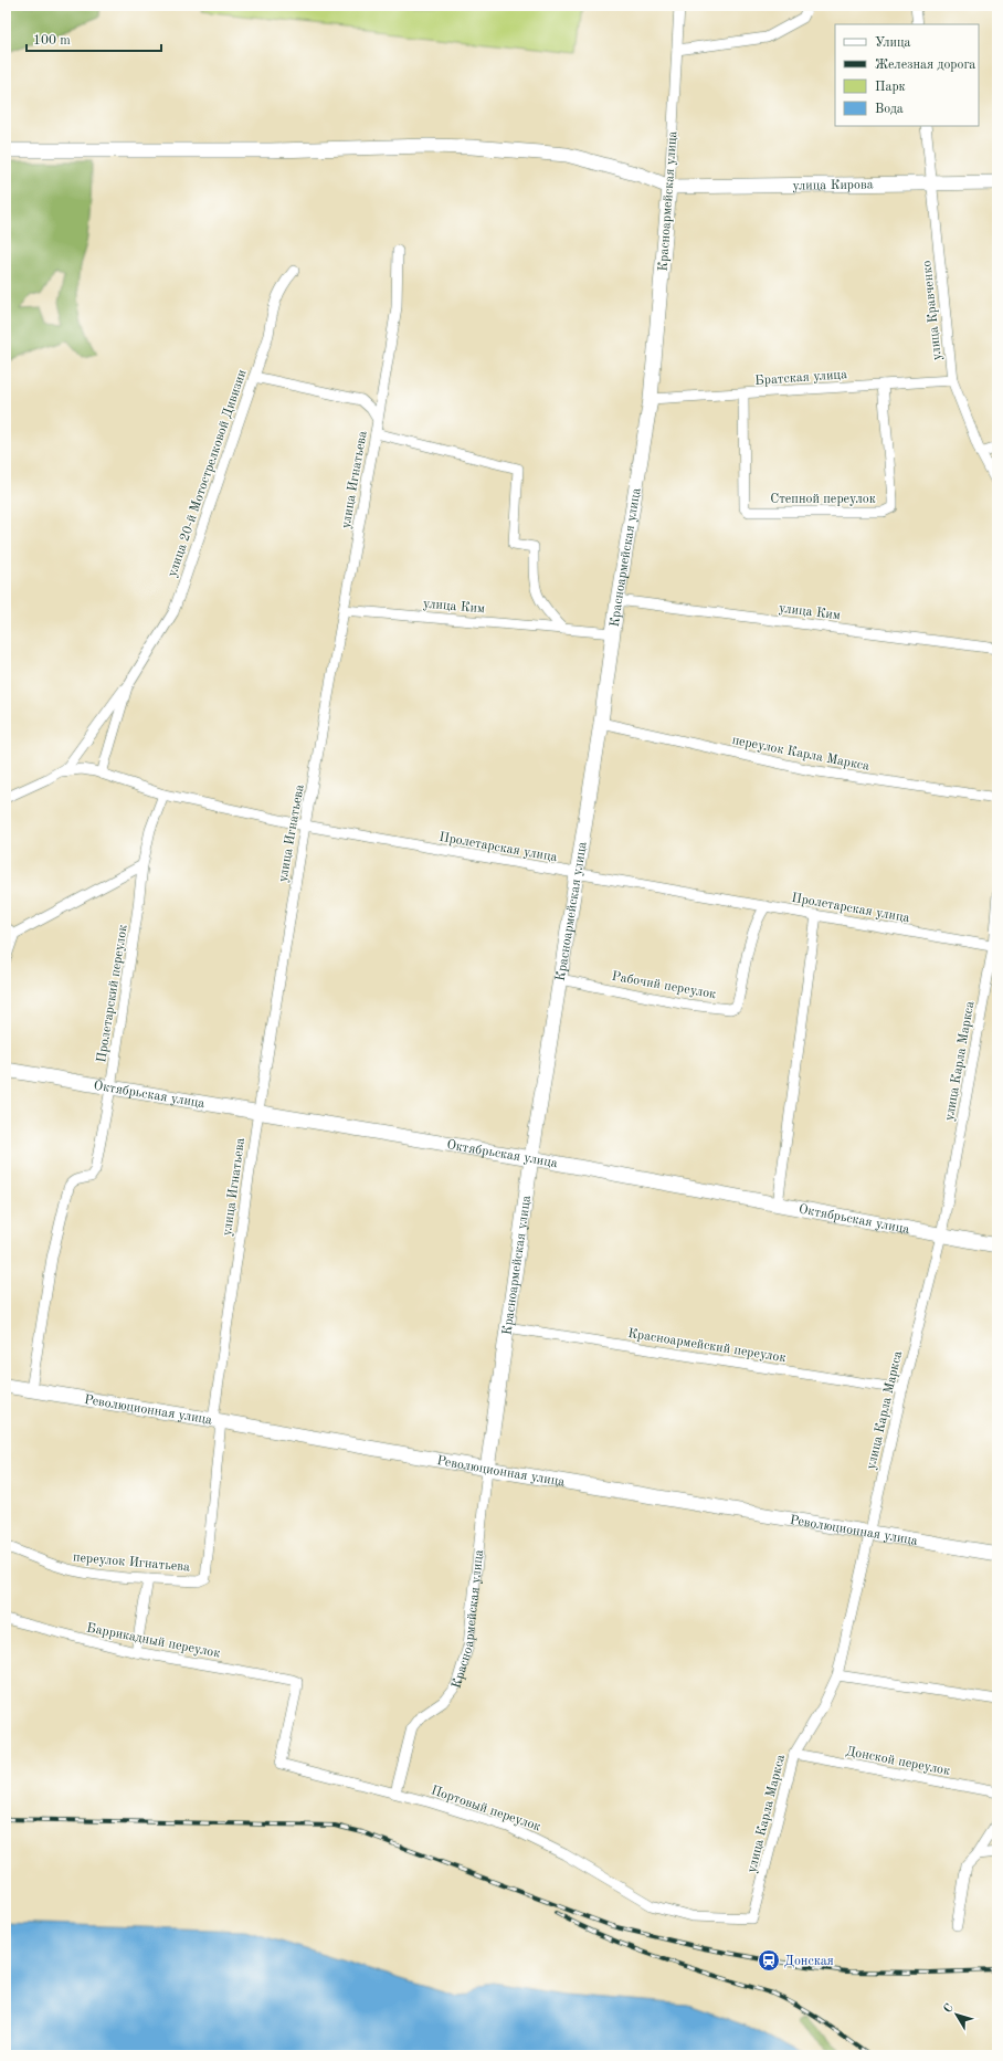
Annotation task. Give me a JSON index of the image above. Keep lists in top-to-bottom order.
{
  "streets": {
    "street": [
      "улица Кирова",
      "Красноармейская улица",
      "улица Кравченко",
      "Братская улица",
      "улица 20-й Мотострелковой Дивизии",
      "улица Игнатьева",
      "Степной переулок",
      "улица Ким",
      "переулок Карла Маркса",
      "Пролетарская улица",
      "Рабочий переулок",
      "Пролетарский переулок",
      "улица Карла Маркса",
      "Октябрьская улица",
      "Красноармейский переулок",
      "Революционная улица",
      "переулок Игнатьева",
      "Баррикадный переулок",
      "Донской переулок",
      "Портовый переулок"
    ]
  },
  "crossings": [
    ["улица Кирова", "Красноармейская улица"],
    ["улица Кирова", "улица Кравченко"],
    ["Красноармейская улица", "Братская улица"],
    ["Красноармейская улица", "улица Ким"],
    ["Красноармейская улица", "переулок Карла Маркса"],
    ["Красноармейская улица", "Пролетарская улица"],
    ["Красноармейская улица", "Рабочий переулок"],
    ["Красноармейская улица", "Октябрьская улица"],
    ["Красноармейская улица", "Красноармейский переулок"],
    ["Красноармейская улица", "Революционная улица"],
    ["Красноармейская улица", "Портовый переулок"],
    ["улица Кравченко", "Братская улица"],
    ["Братская улица", "Степной переулок"],
    ["улица 20-й Мотострелковой Дивизии", "Пролетарская улица"],
    ["улица Игнатьева", "улица Ким"],
    ["улица Игнатьева", "Пролетарская улица"],
    ["улица Игнатьева", "Октябрьская улица"],
    ["улица Игнатьева", "Революционная улица"],
    ["улица Игнатьева", "переулок Игнатьева"],
    ["Пролетарская улица", "Рабочий переулок"],
    ["Пролетарская улица", "Пролетарский переулок"],
    ["Пролетарская улица", "улица Карла Маркса"],
    ["Пролетарский переулок", "Октябрьская улица"],
    ["Пролетарский переулок", "Революционная улица"],
    ["улица Карла Маркса", "Октябрьская улица"],
    ["улица Карла Маркса", "Красноармейский переулок"],
    ["улица Карла Маркса", "Революционная улица"],
    ["улица Карла Маркса", "Донской переулок"],
    ["улица Карла Маркса", "Портовый переулок"],
    ["Баррикадный переулок", "Портовый переулок"]
  ],
  "places": {
    "station": ["Донская"]
  },
  "legend": [
    "Улица",
    "Железная дорога",
    "Парк",
    "Вода"
  ],
  "scale_bar": "100 m",
  "north": "top left"
}
